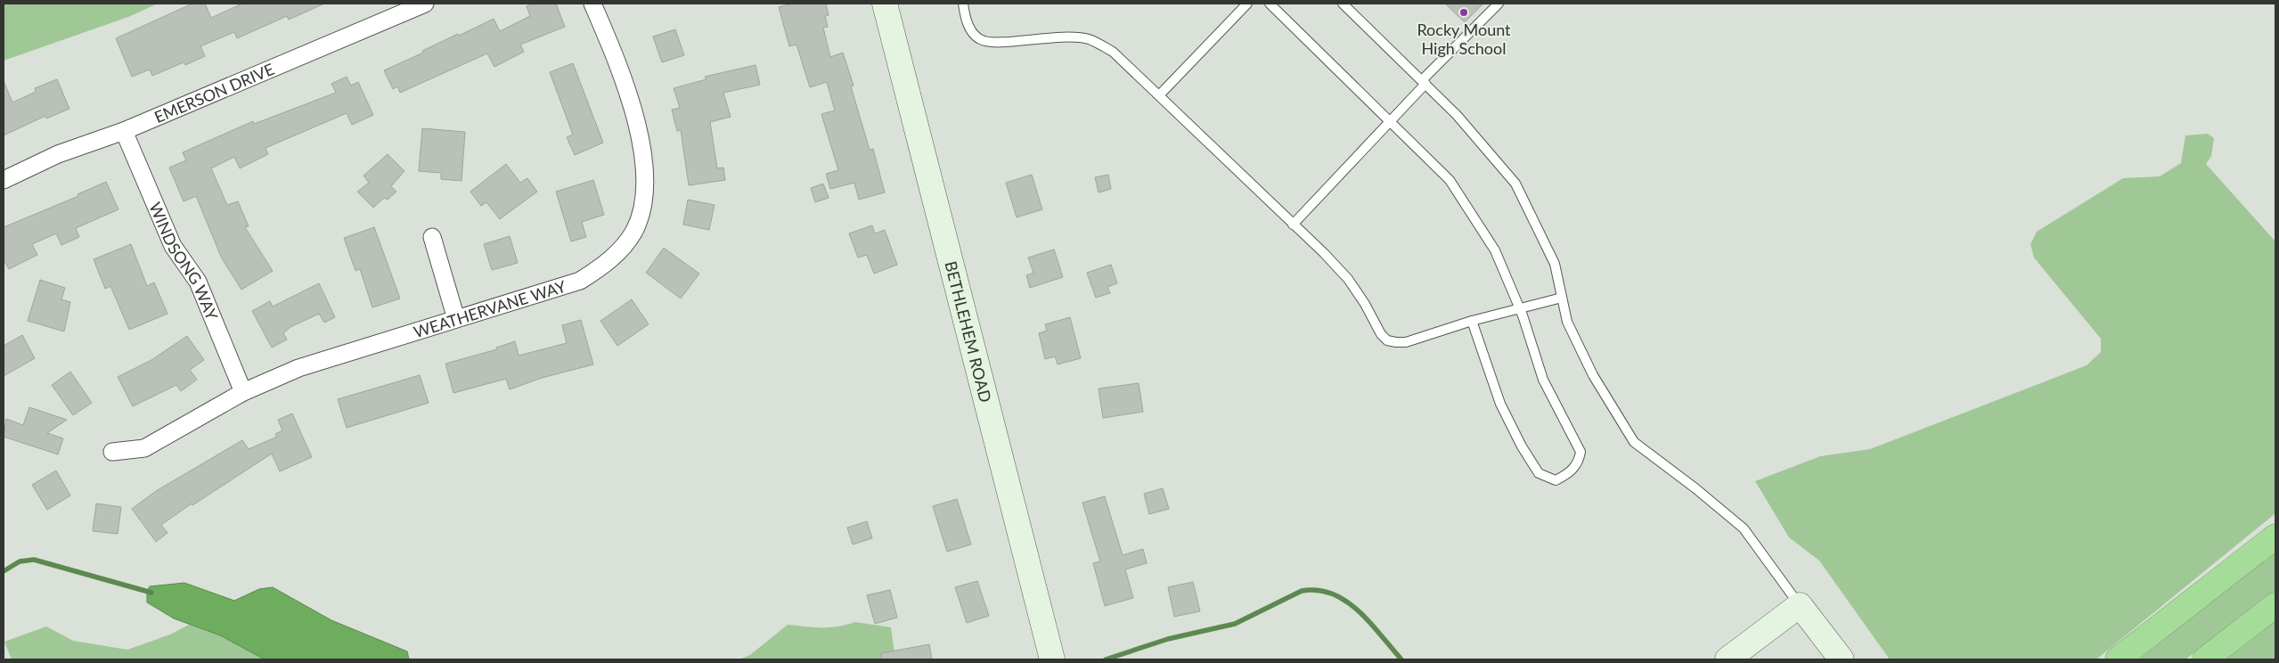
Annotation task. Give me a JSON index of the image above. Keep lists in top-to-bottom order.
{
  "streets": {
    "main road": ["BETHLEHEM ROAD"],
    "street": ["EMERSON DRIVE", "WINDSONG WAY", "WEATHERVANE WAY"]
  },
  "crossings": [
    ["EMERSON DRIVE", "WINDSONG WAY"],
    ["WINDSONG WAY", "WEATHERVANE WAY"]
  ],
  "places": ["Rocky Mount High School"]
}
